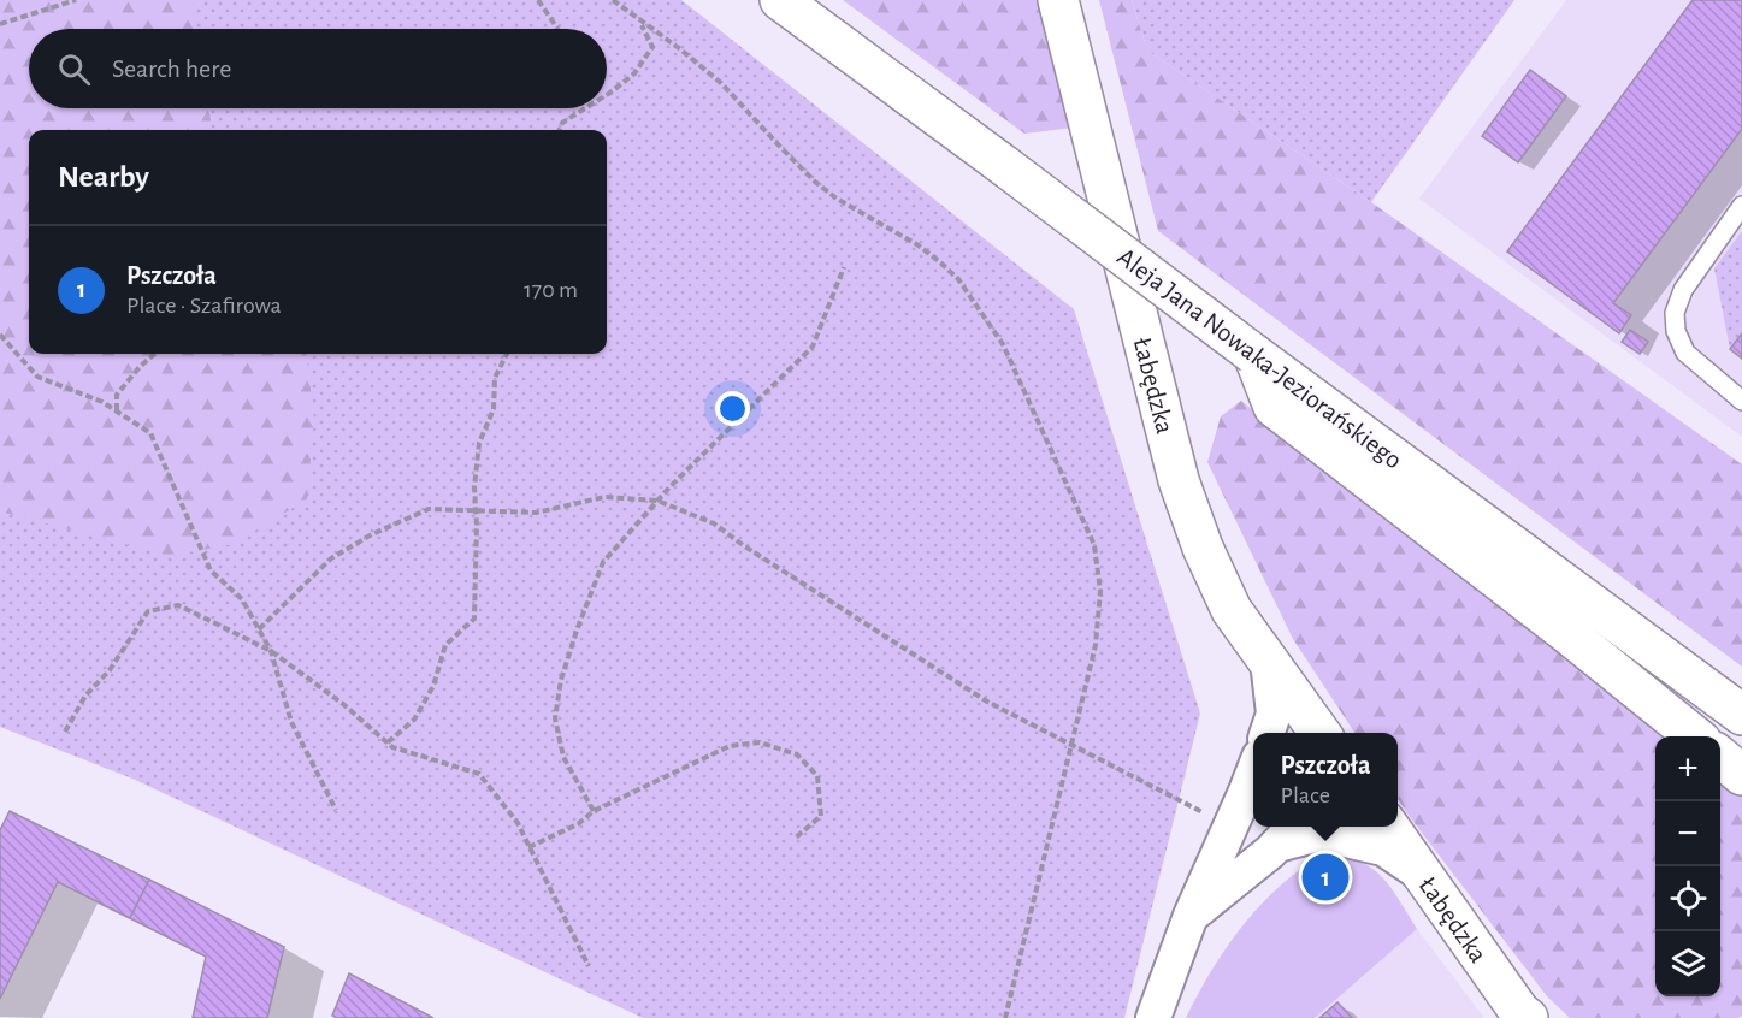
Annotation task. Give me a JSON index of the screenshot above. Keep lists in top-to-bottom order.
{
  "streets": {
    "main road": ["Aleja Jana Nowaka-Jeziorańskiego", "Łabędzka"]
  },
  "page": {
    "search": "Search here",
    "heading": "Nearby",
    "list": [
      {
        "mark": "1",
        "name": "Pszczoła",
        "note": "Place · Szafirowa",
        "value": "170 m"
      }
    ],
    "popup": ["Pszczoła", "Place"],
    "map_buttons": ["+", "−"],
    "pins": "1"
  }
}
